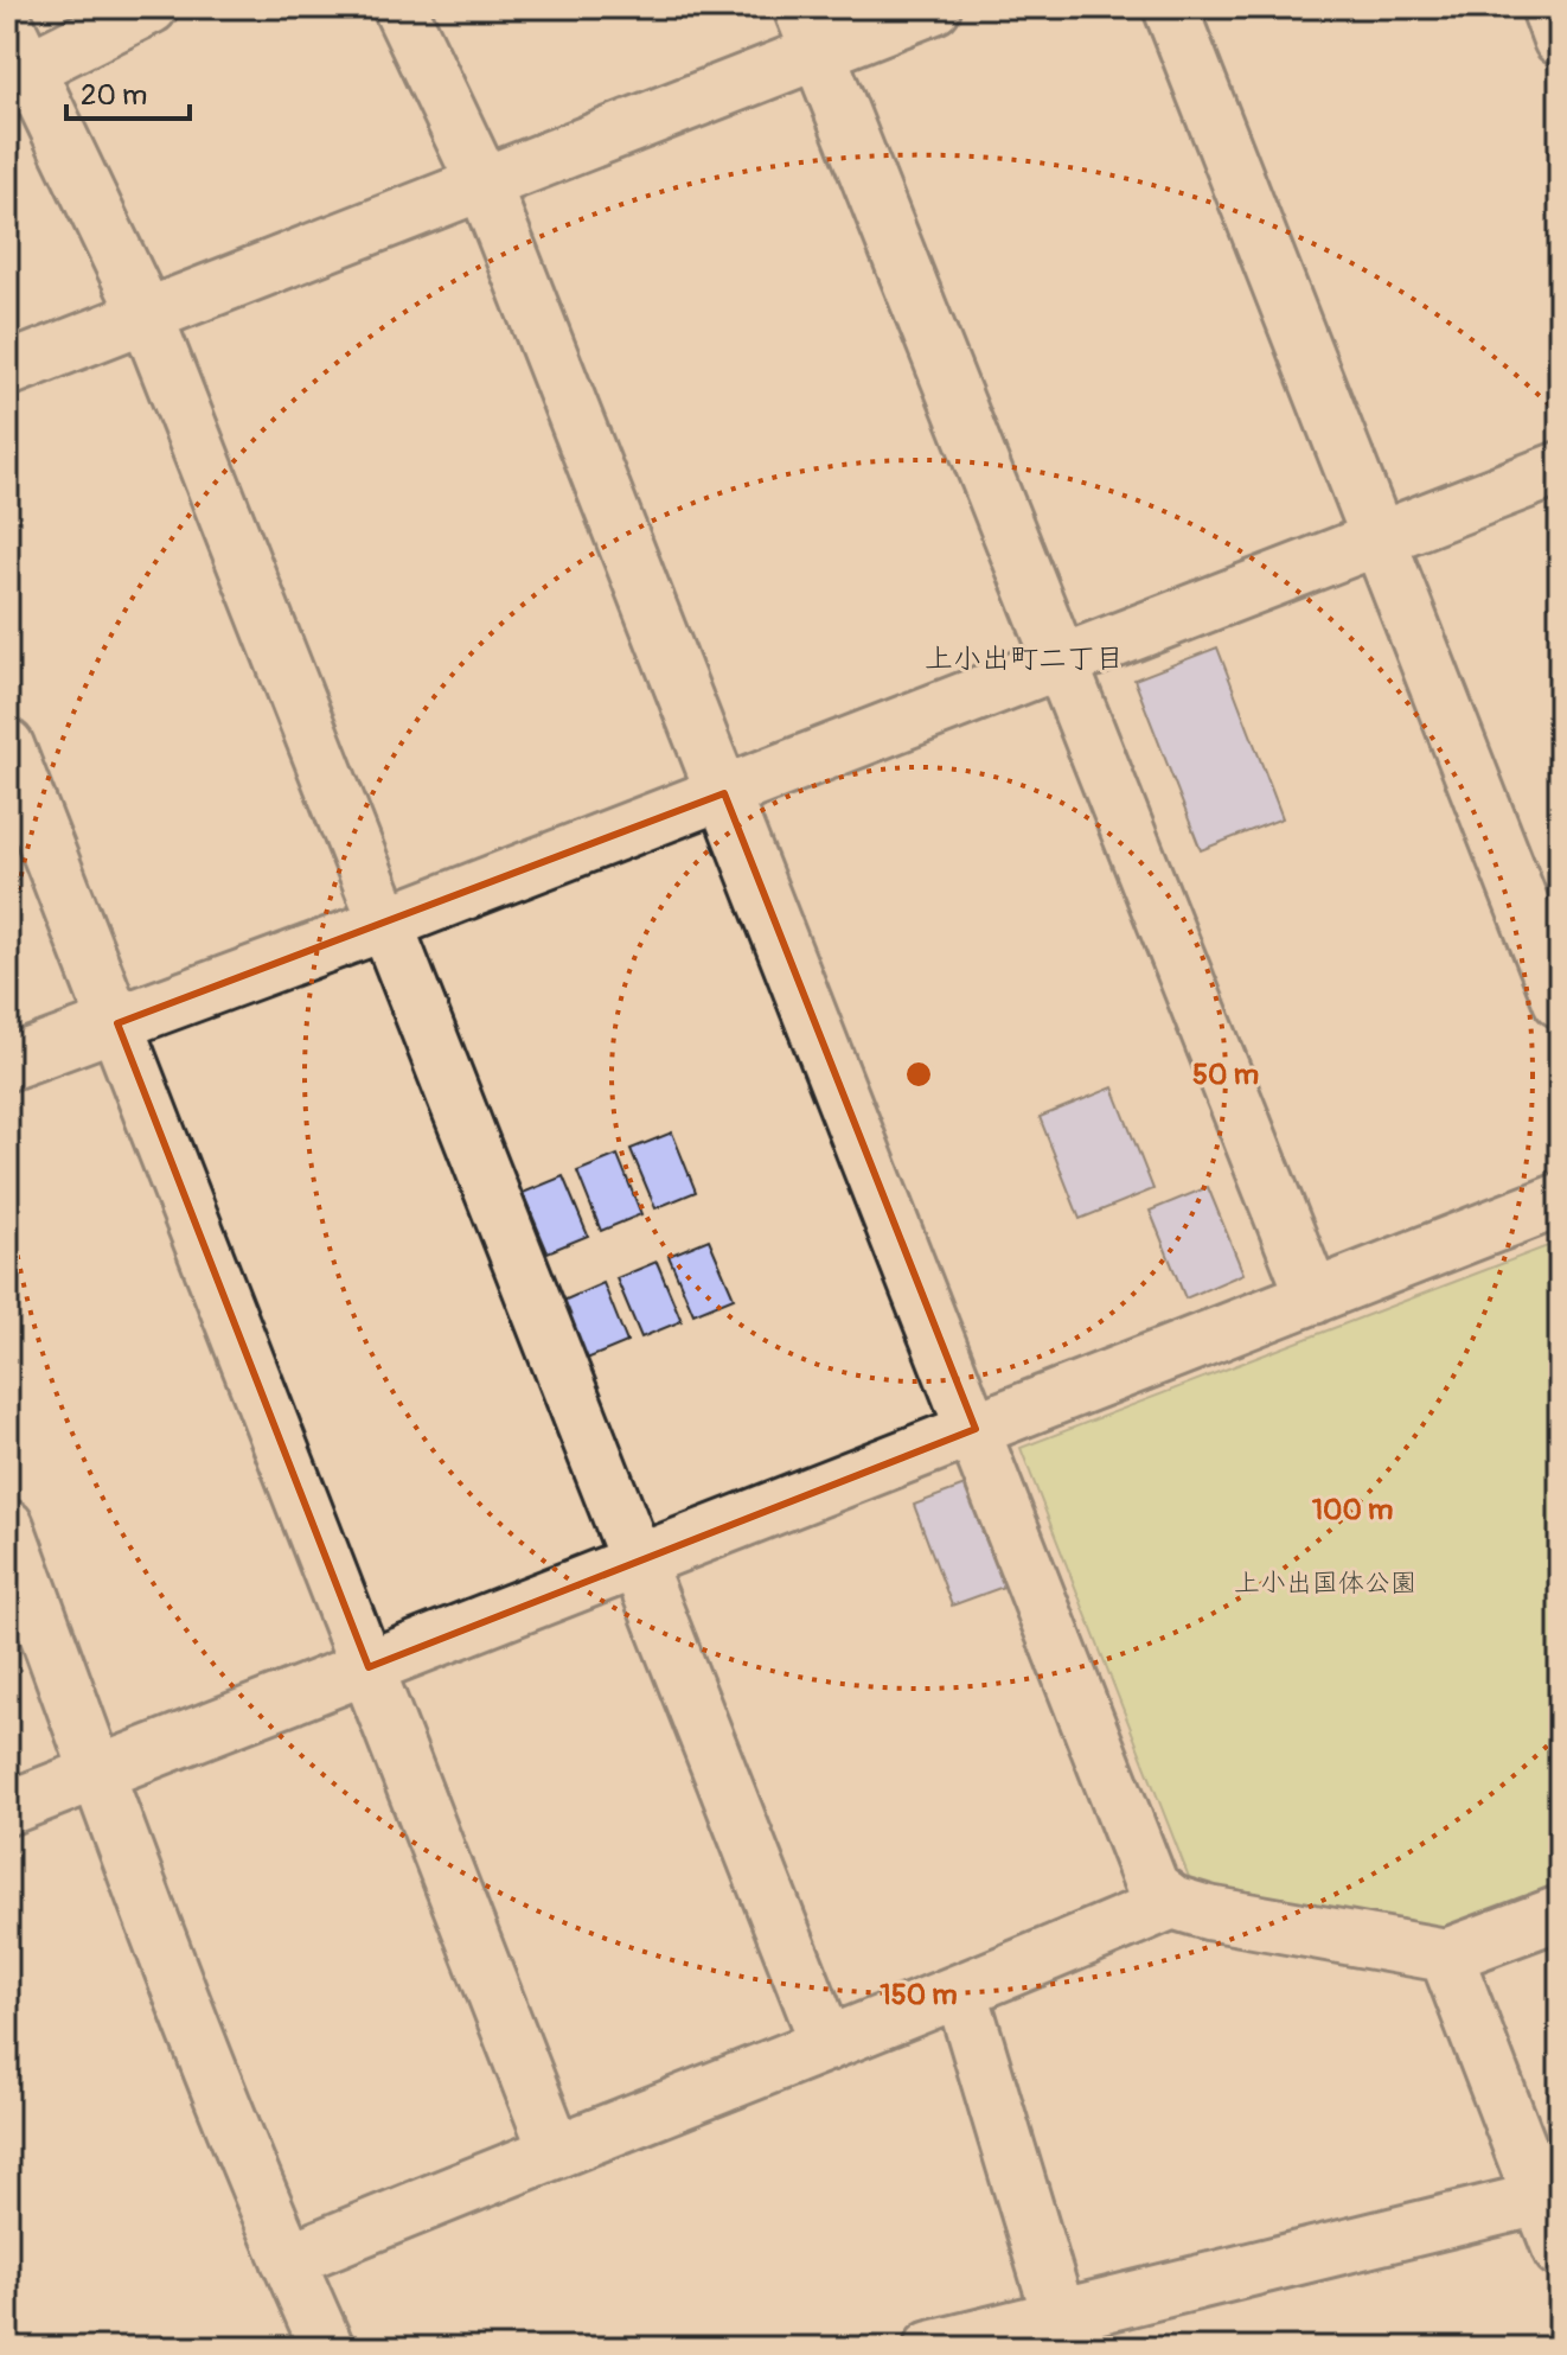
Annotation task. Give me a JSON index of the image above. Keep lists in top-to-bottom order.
{
  "districts": ["上小出町二丁目"],
  "parks": ["上小出国体公園"],
  "scale_bar": "20 m",
  "rings": ["50 m", "100 m", "150 m"]
}
